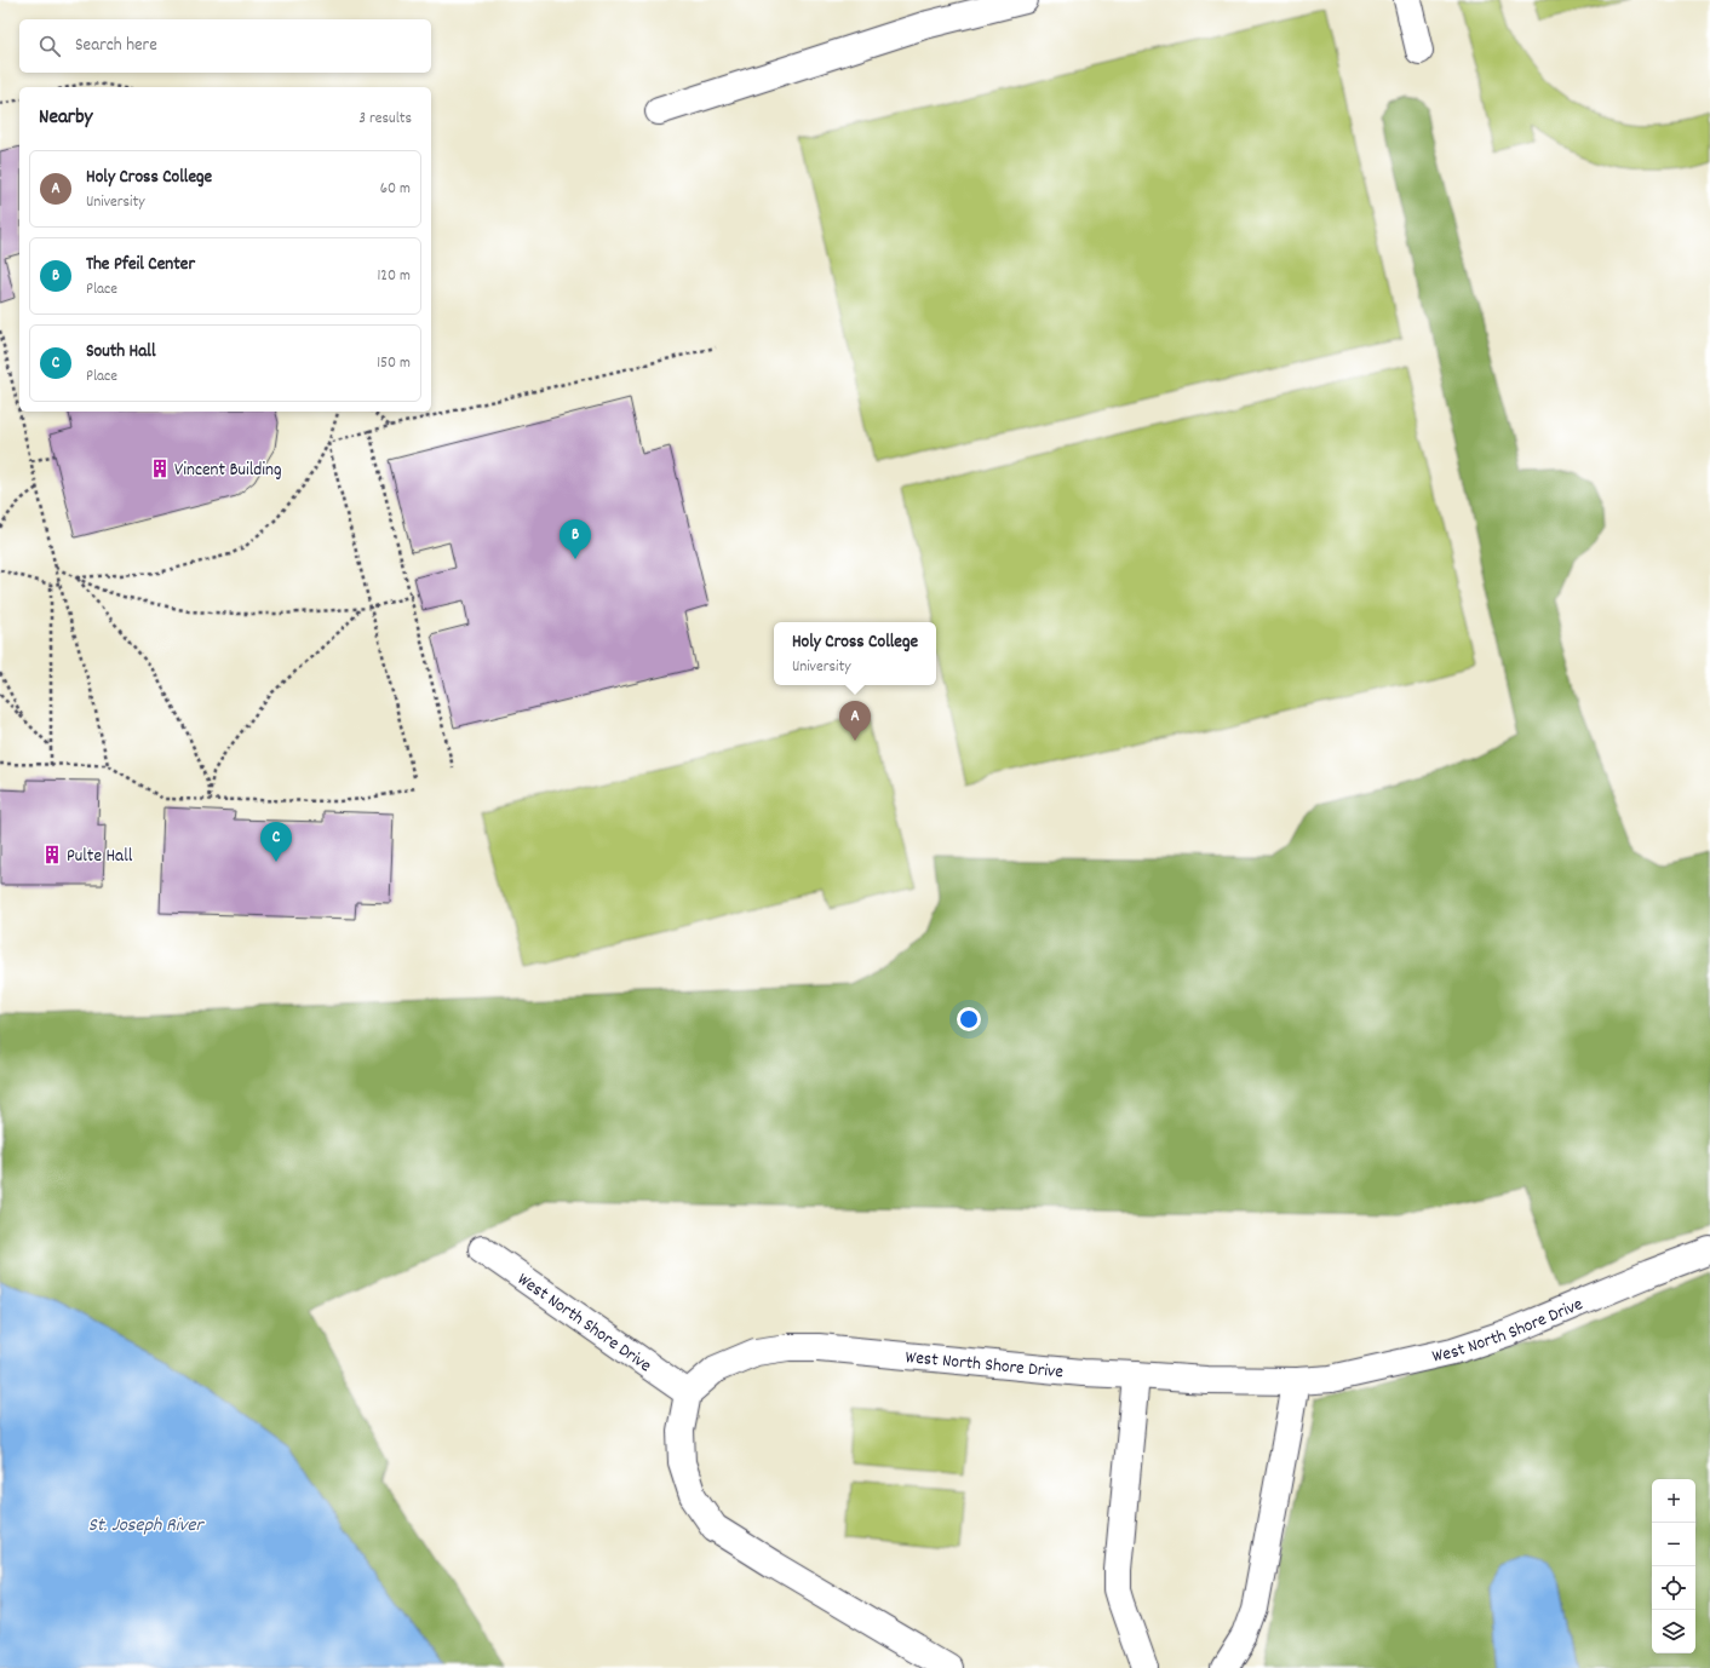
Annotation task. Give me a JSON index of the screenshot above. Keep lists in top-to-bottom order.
{
  "streets": {
    "street": ["West North Shore Drive"]
  },
  "water": ["St. Joseph River"],
  "places": {
    "building": ["Vincent Building", "Pulte Hall"]
  },
  "page": {
    "search": "Search here",
    "heading": ["Nearby", "3 results"],
    "list": [
      {
        "mark": "A",
        "name": "Holy Cross College",
        "note": "University",
        "value": "60 m"
      },
      {
        "mark": "B",
        "name": "The Pfeil Center",
        "note": "Place",
        "value": "120 m"
      },
      {
        "mark": "C",
        "name": "South Hall",
        "note": "Place",
        "value": "150 m"
      }
    ],
    "pins": ["B", "A", "C"],
    "popup": ["Holy Cross College", "University"],
    "map_buttons": ["+", "−"]
  }
}
